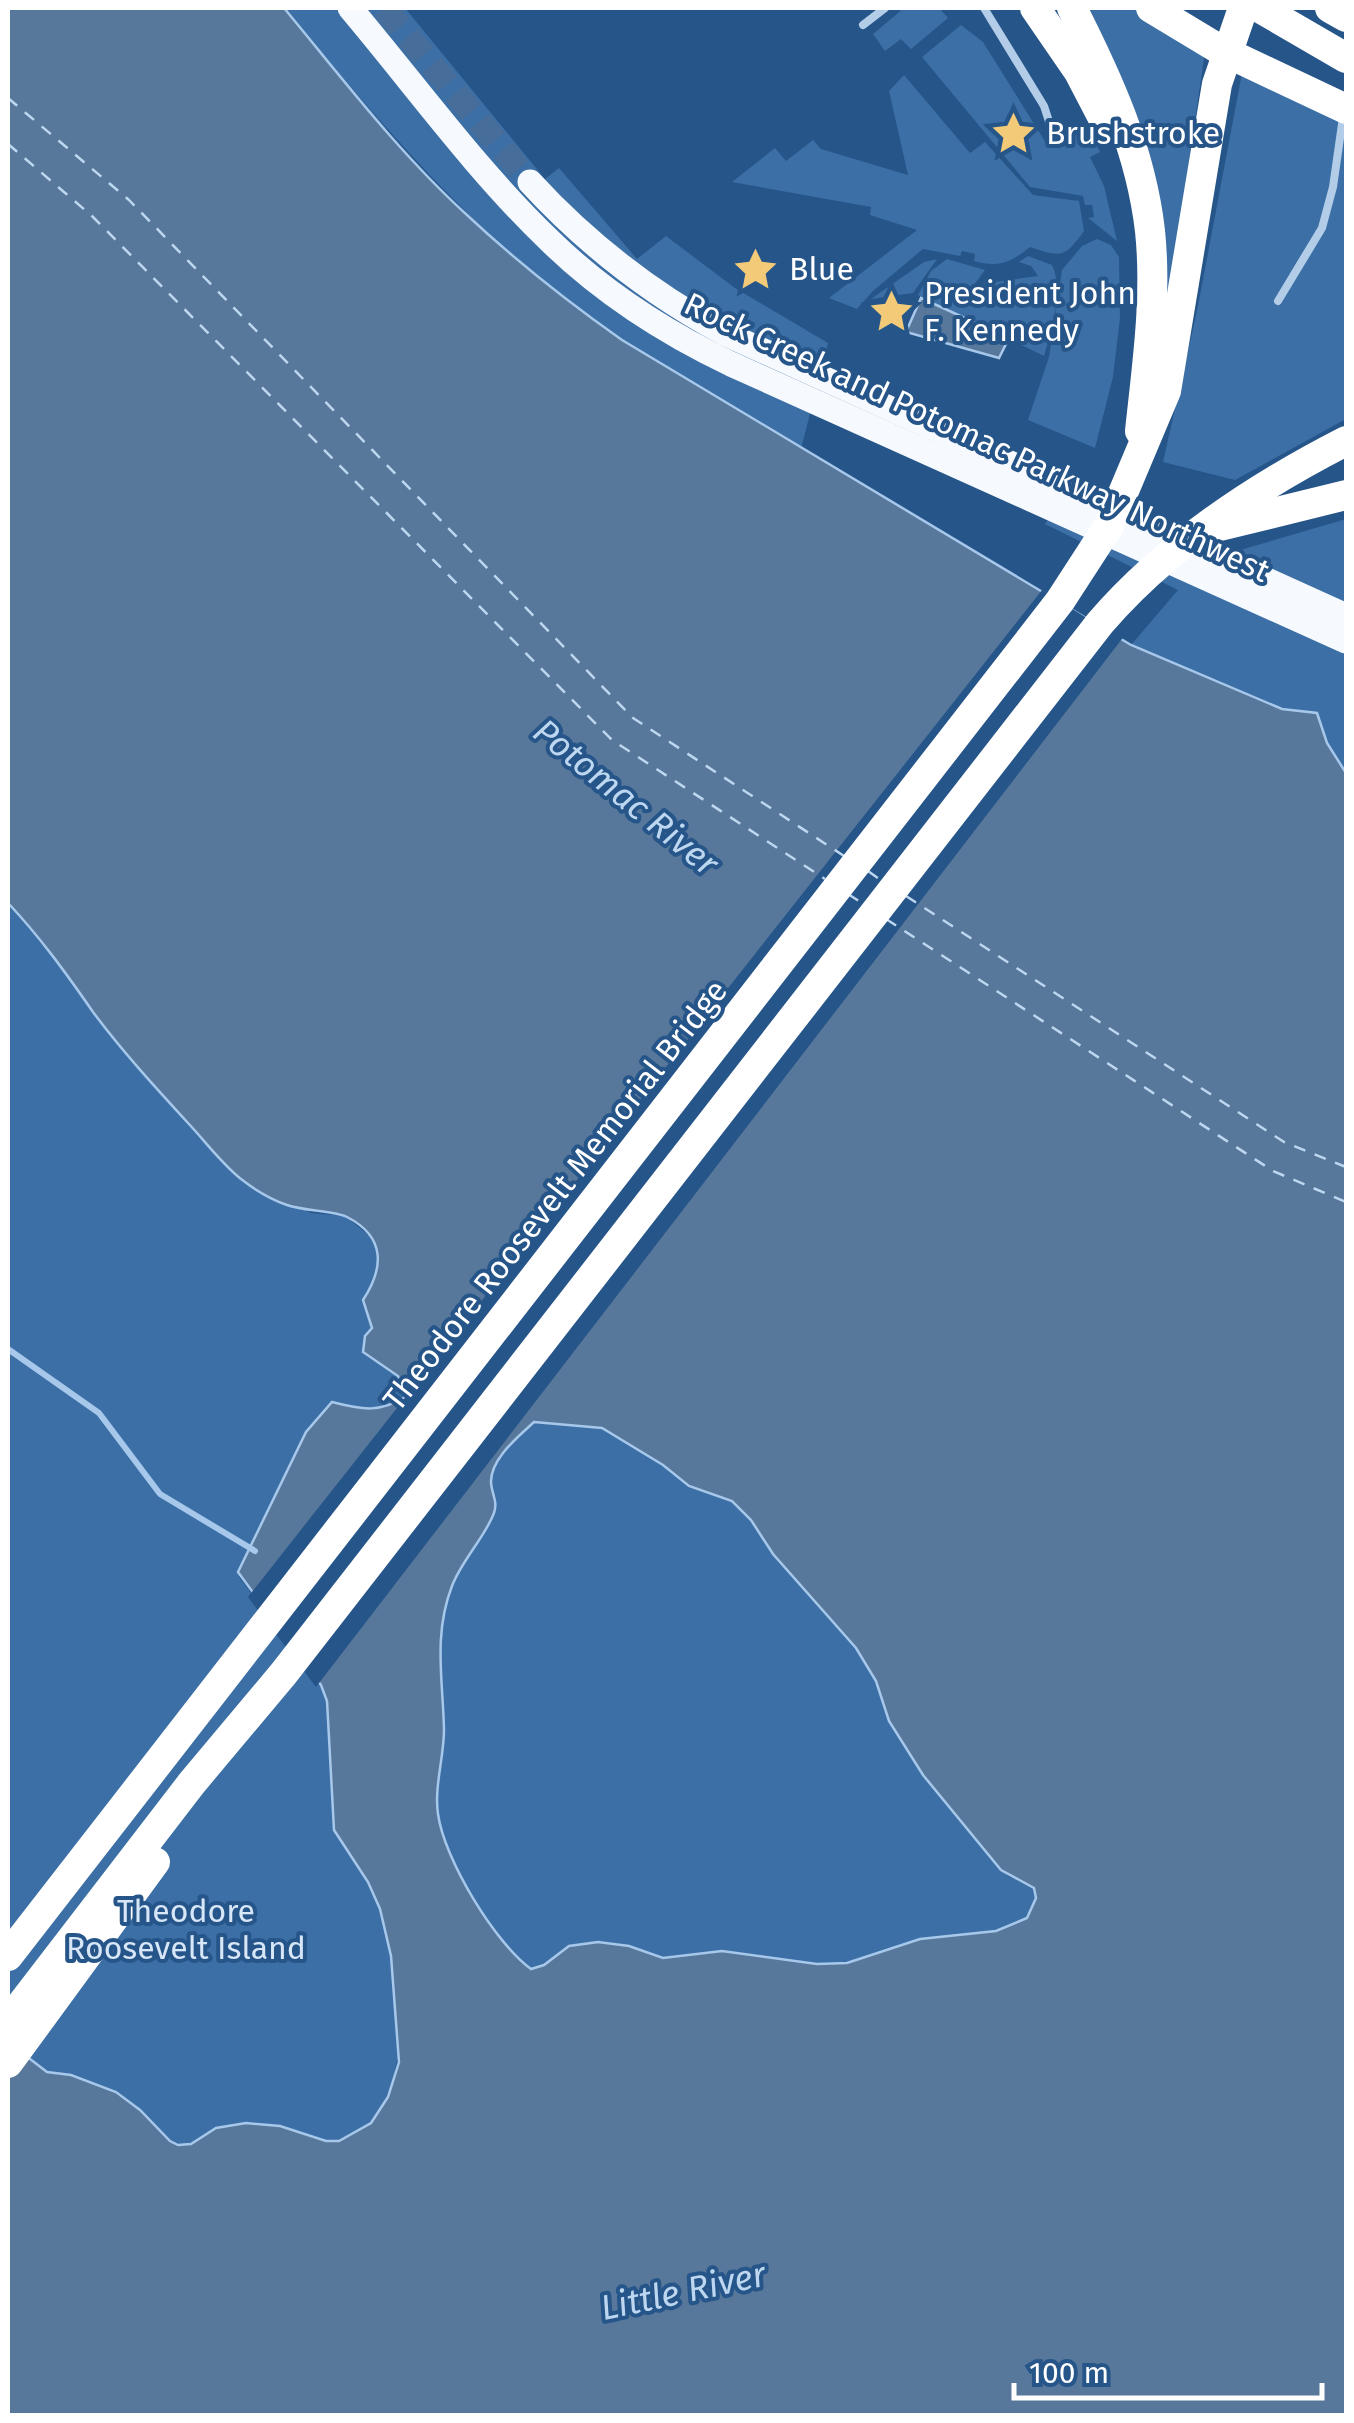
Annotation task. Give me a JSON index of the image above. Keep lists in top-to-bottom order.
{
  "streets": {
    "highway": ["Theodore Roosevelt Memorial Bridge"],
    "main road": ["Rock Creek and Potomac Parkway Northwest"]
  },
  "water": ["Potomac River", "Little River"],
  "parks": ["Theodore Roosevelt Island"],
  "places": {
    "place": ["Brushstroke", "Blue", "President John F. Kennedy"]
  },
  "scale_bar": "100 m"
}
